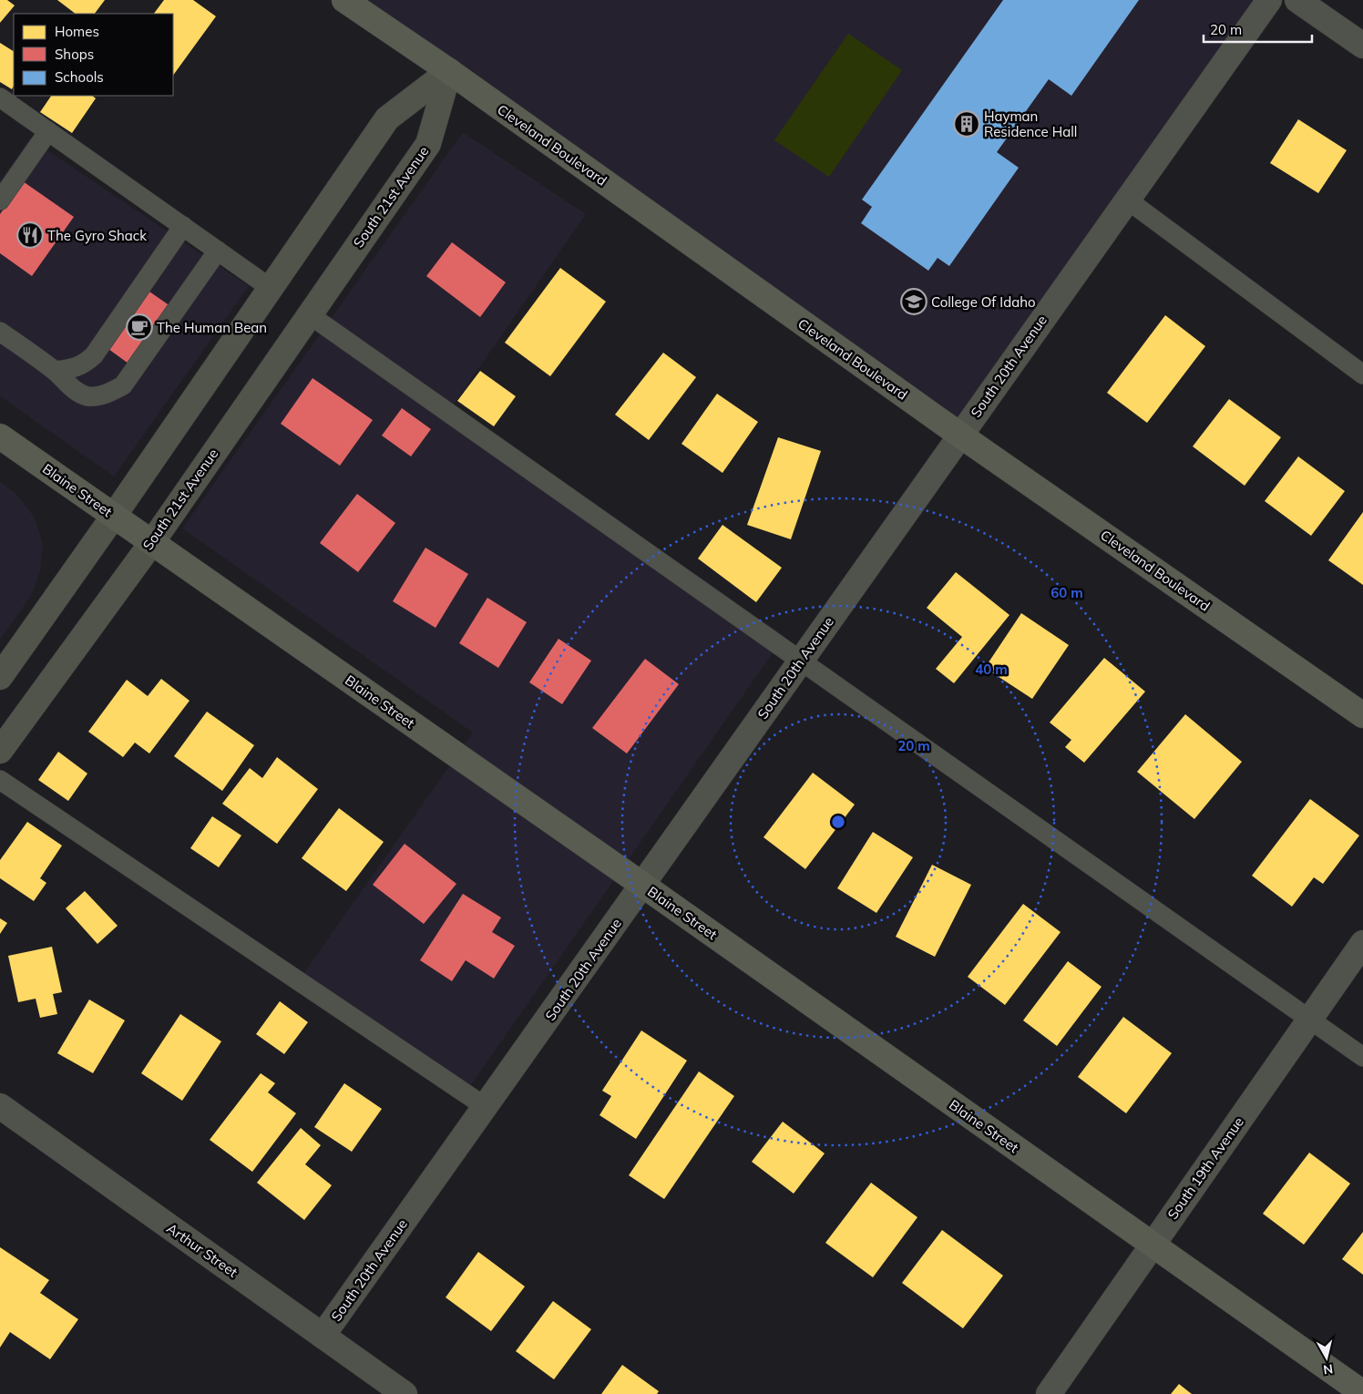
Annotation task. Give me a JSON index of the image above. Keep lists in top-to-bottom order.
{
  "streets": {
    "main road": ["Cleveland Boulevard", "South 21st Avenue", "Blaine Street"],
    "street": ["South 20th Avenue", "South 19th Avenue", "Arthur Street"]
  },
  "crossings": [
    ["Cleveland Boulevard", "South 21st Avenue"],
    ["Cleveland Boulevard", "South 20th Avenue"],
    ["South 21st Avenue", "Blaine Street"],
    ["South 20th Avenue", "Blaine Street"],
    ["South 20th Avenue", "Arthur Street"],
    ["Blaine Street", "South 19th Avenue"]
  ],
  "places": {
    "building": ["Hayman Residence Hall"],
    "restaurant": ["The Gyro Shack"],
    "school or university": ["College Of Idaho"],
    "cafe": ["The Human Bean"]
  },
  "legend": ["Homes", "Shops", "Schools"],
  "scale_bar": "20 m",
  "north": "bottom",
  "rings": ["60 m", "40 m", "20 m"]
}
